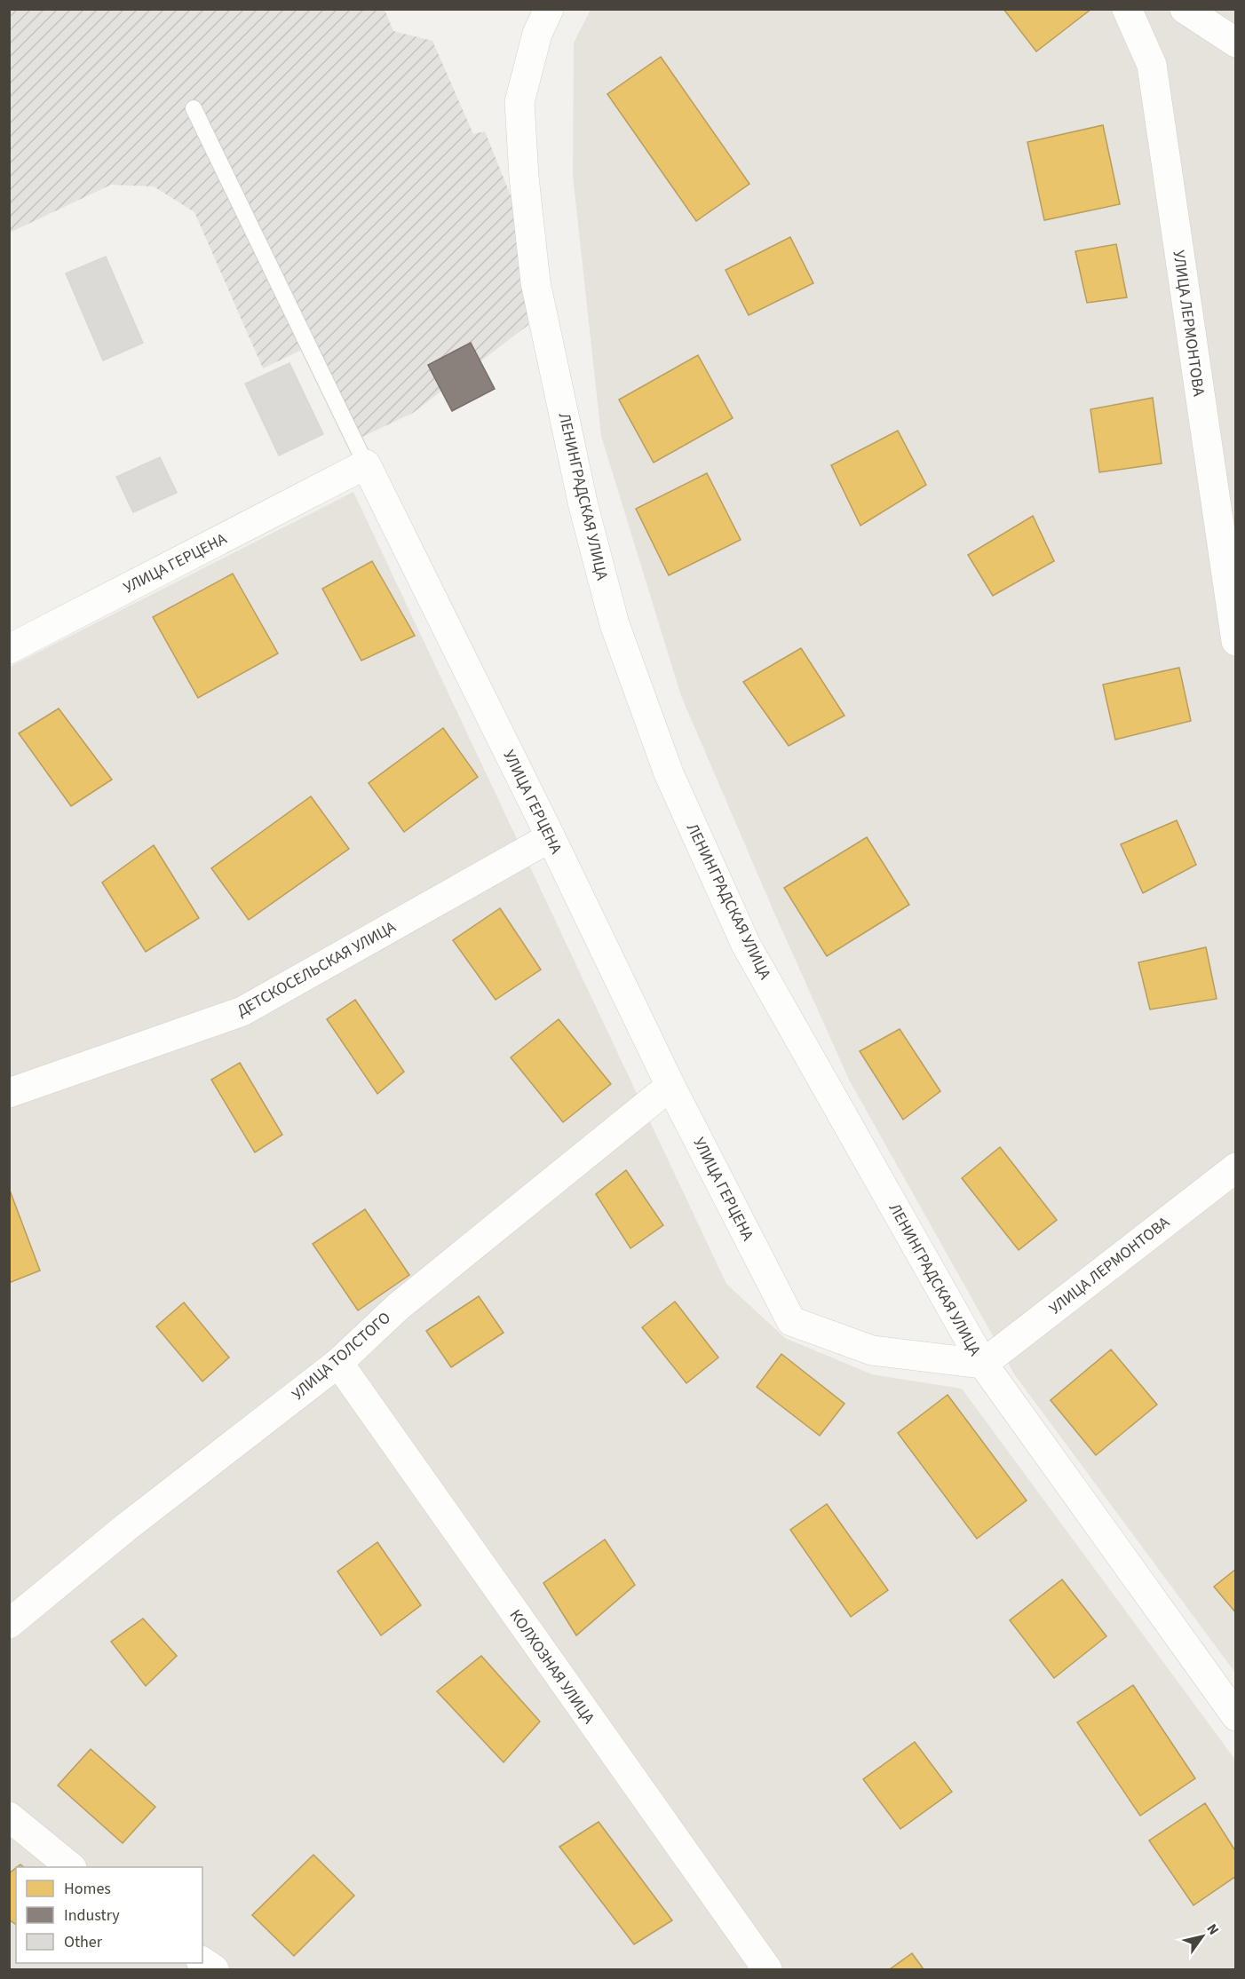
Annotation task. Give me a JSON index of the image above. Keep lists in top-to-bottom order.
{
  "streets": {
    "street": [
      "УЛИЦА ЛЕРМОНТОВА",
      "ЛЕНИНГРАДСКАЯ УЛИЦА",
      "УЛИЦА ГЕРЦЕНА",
      "ДЕТСКОСЕЛЬСКАЯ УЛИЦА",
      "УЛИЦА ТОЛСТОГО",
      "КОЛХОЗНАЯ УЛИЦА"
    ]
  },
  "crossings": [
    ["УЛИЦА ЛЕРМОНТОВА", "ЛЕНИНГРАДСКАЯ УЛИЦА"],
    ["УЛИЦА ЛЕРМОНТОВА", "УЛИЦА ГЕРЦЕНА"],
    ["ЛЕНИНГРАДСКАЯ УЛИЦА", "УЛИЦА ГЕРЦЕНА"],
    ["УЛИЦА ГЕРЦЕНА", "ДЕТСКОСЕЛЬСКАЯ УЛИЦА"],
    ["УЛИЦА ГЕРЦЕНА", "УЛИЦА ТОЛСТОГО"],
    ["УЛИЦА ТОЛСТОГО", "КОЛХОЗНАЯ УЛИЦА"]
  ],
  "legend": ["Homes", "Industry", "Other"],
  "north": "top right"
}
